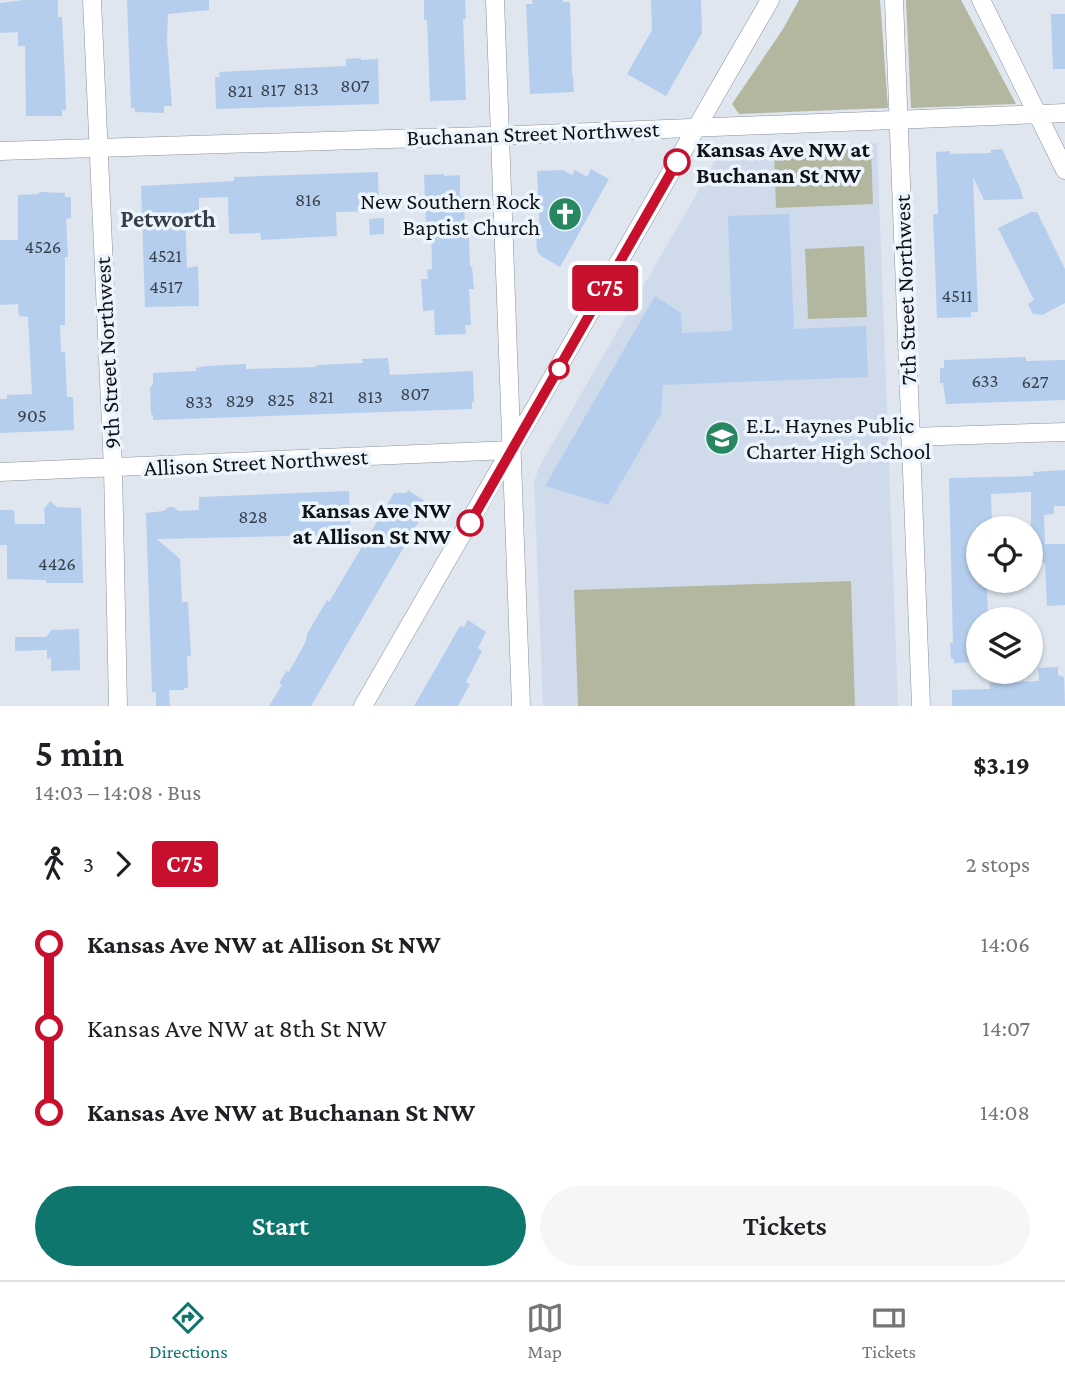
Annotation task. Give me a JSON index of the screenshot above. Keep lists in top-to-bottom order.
{
  "streets": {
    "street": [
      "Buchanan Street Northwest",
      "7th Street Northwest",
      "9th Street Northwest",
      "Allison Street Northwest"
    ]
  },
  "crossings": [
    ["Buchanan Street Northwest", "7th Street Northwest"],
    ["Buchanan Street Northwest", "9th Street Northwest"],
    ["9th Street Northwest", "Allison Street Northwest"]
  ],
  "districts": ["Petworth"],
  "places": {
    "other": ["Kansas Ave NW at Buchanan St NW", "Kansas Ave NW at Allison St NW"],
    "church": ["New Southern Rock Baptist Church"],
    "school or university": ["E.L. Haynes Public Charter High School"]
  },
  "lines": ["bus line C75"],
  "house_numbers": [
    "807",
    "813",
    "817",
    "821",
    "816",
    "4526",
    "4521",
    "4517",
    "4511",
    "633",
    "627",
    "807",
    "821",
    "813",
    "825",
    "829",
    "833",
    "905",
    "828",
    "4426"
  ],
  "page": {
    "on_map": "C75",
    "heading": ["5 min", "14:03 – 14:08 · Bus", "$3.19"],
    "legs": ["3", "C75", "2 stops"],
    "list": [
      {
        "name": "Kansas Ave NW at Allison St NW",
        "value": "14:06"
      },
      {
        "name": "Kansas Ave NW at 8th St NW",
        "value": "14:07"
      },
      {
        "name": "Kansas Ave NW at Buchanan St NW",
        "value": "14:08"
      }
    ],
    "buttons": ["Start", "Tickets"],
    "tabs": ["Directions", "Map", "Tickets"]
  }
}
